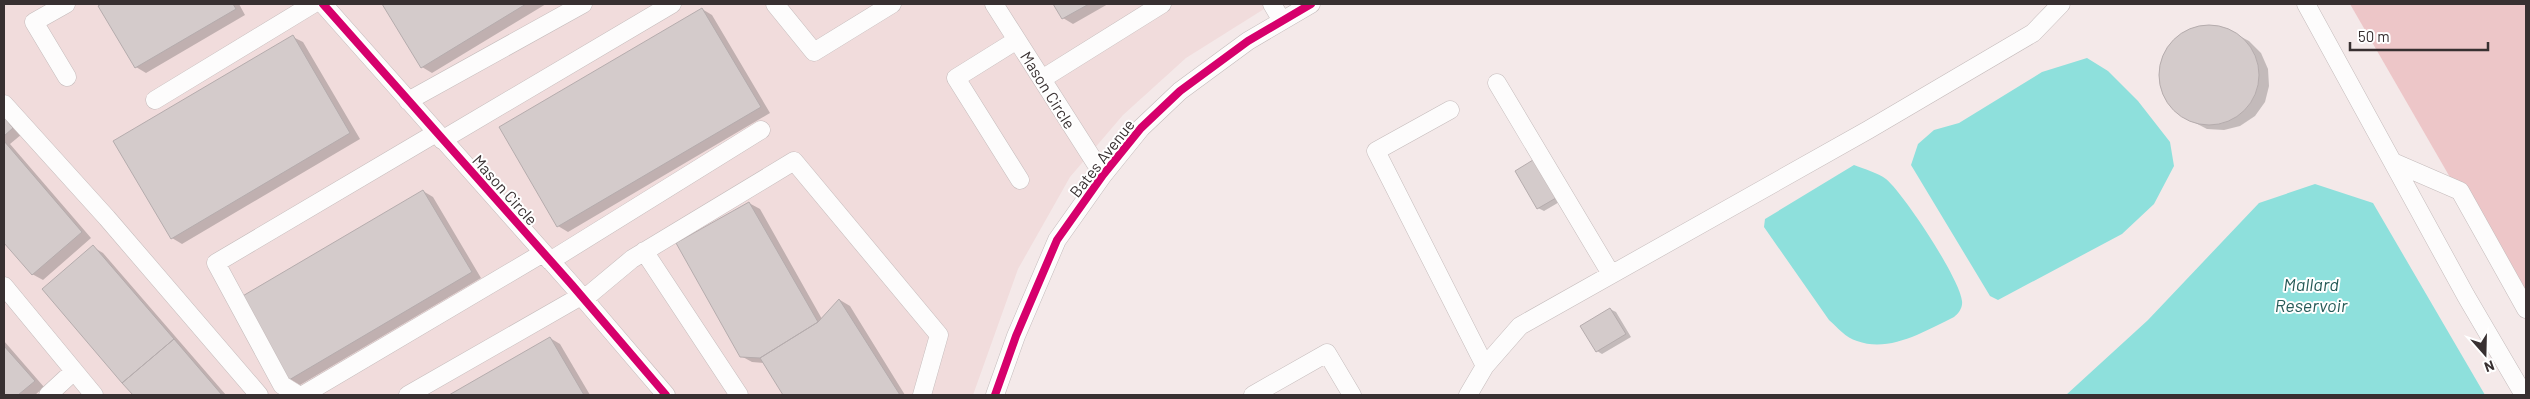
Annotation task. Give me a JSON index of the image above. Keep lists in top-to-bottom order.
{
  "streets": {
    "street": ["Mason Circle", "Bates Avenue"]
  },
  "crossings": [
    ["Mason Circle", "Bates Avenue"]
  ],
  "water": ["Mallard Reservoir"],
  "scale_bar": "50 m",
  "north": "bottom"
}
